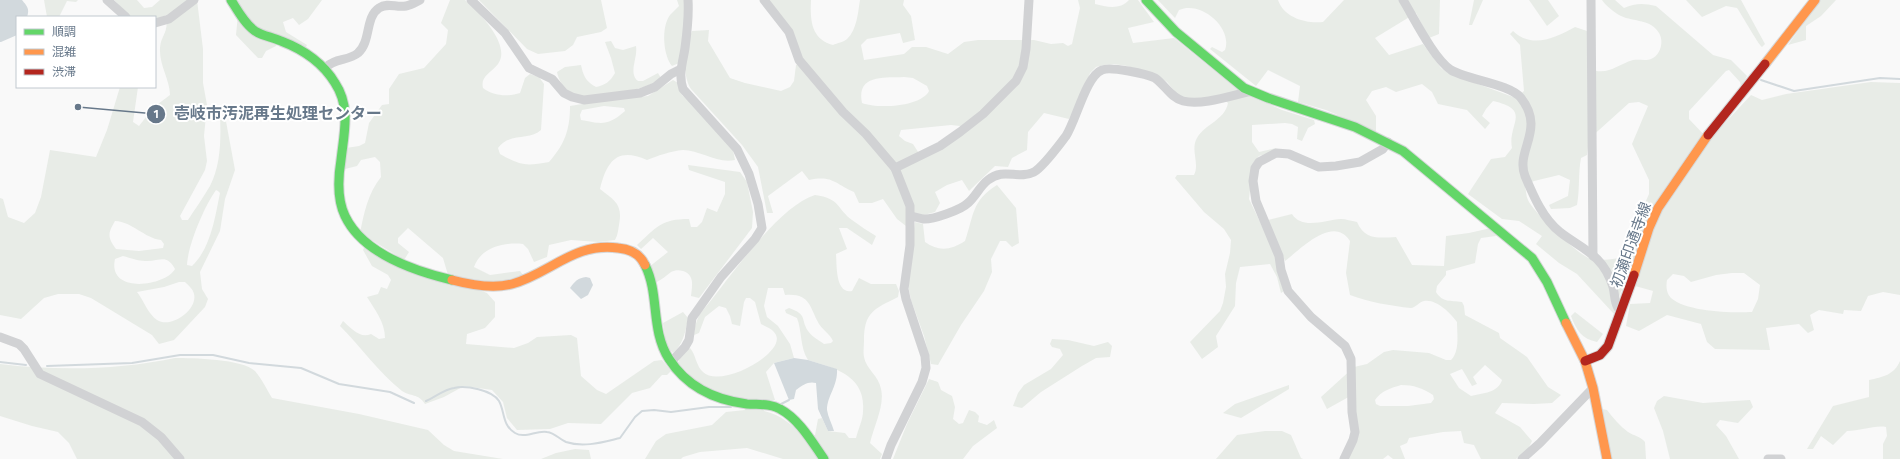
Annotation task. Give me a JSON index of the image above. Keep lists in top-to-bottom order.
{
  "streets": {
    "street": ["初瀬印通寺線"]
  },
  "places": ["壱岐市汚泥再生処理センター"],
  "legend": ["順調", "混雑", "渋滞"]
}
